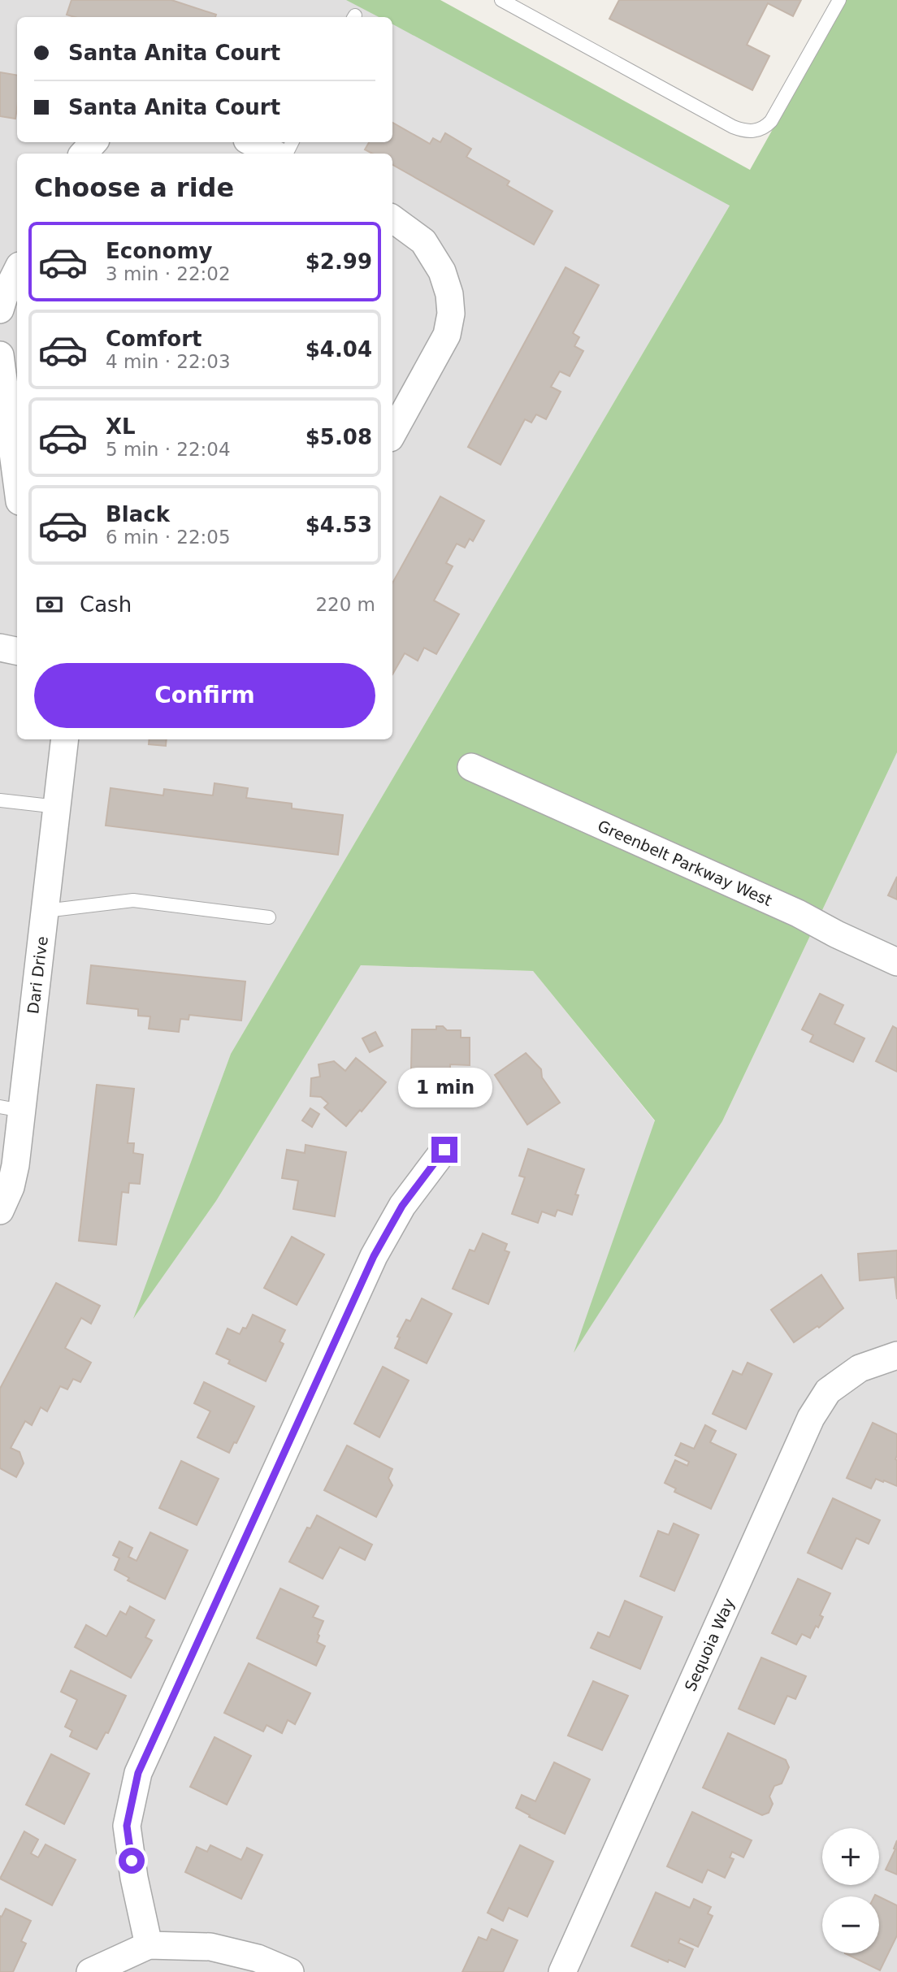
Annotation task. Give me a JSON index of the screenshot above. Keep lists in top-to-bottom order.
{
  "streets": {
    "street": ["Greenbelt Parkway West", "Dari Drive", "Sequoia Way"]
  },
  "page": {
    "banner": ["Santa Anita Court", "Santa Anita Court"],
    "heading": "Choose a ride",
    "list": [
      {
        "name": "Economy",
        "note": "3 min · 22:02",
        "value": "$2.99"
      },
      {
        "name": "Comfort",
        "note": "4 min · 22:03",
        "value": "$4.04"
      },
      {
        "name": "XL",
        "note": "5 min · 22:04",
        "value": "$5.08"
      },
      {
        "name": "Black",
        "note": "6 min · 22:05",
        "value": "$4.53"
      }
    ],
    "pay": ["Cash", "220 m"],
    "buttons": "Confirm",
    "bubble": "1 min",
    "map_buttons": ["+", "−"]
  }
}
